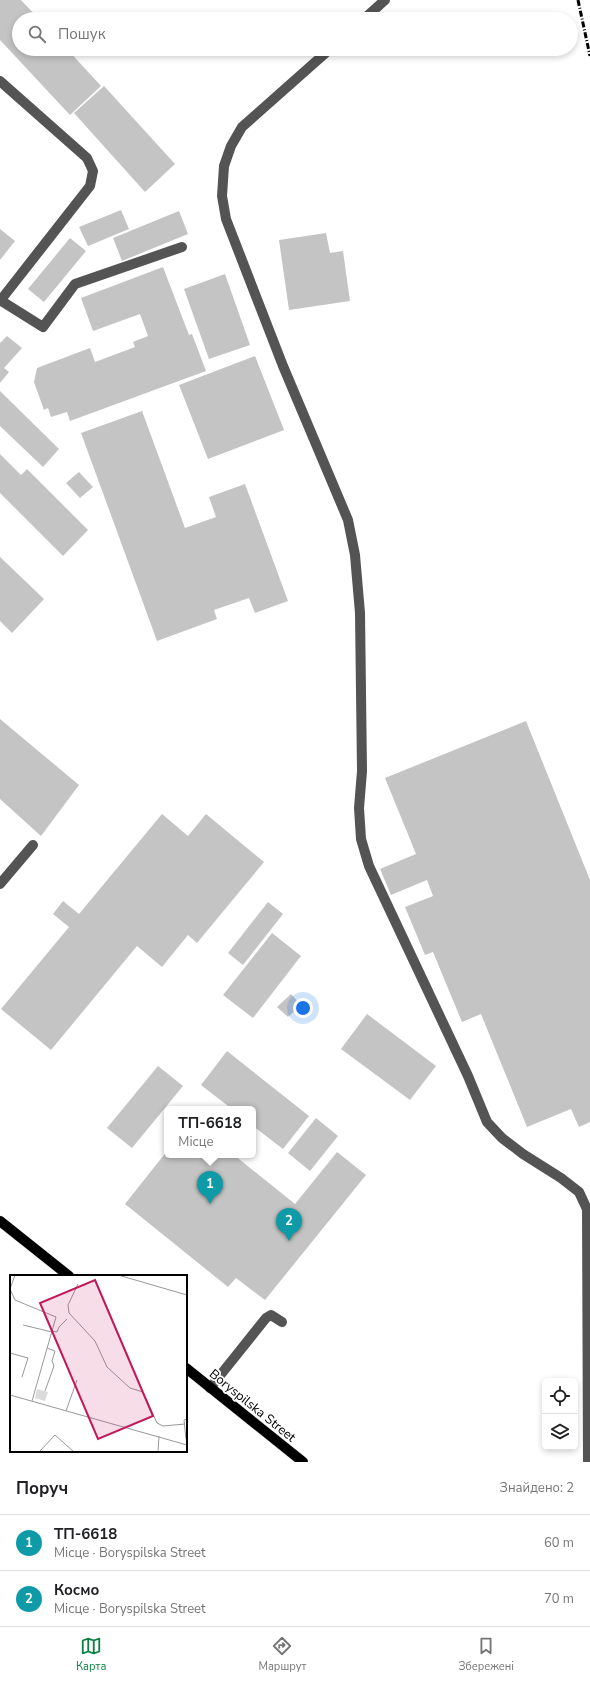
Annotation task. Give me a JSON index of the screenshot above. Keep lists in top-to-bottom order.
{
  "streets": {
    "main road": ["Boryspilska Street"]
  },
  "page": {
    "search": "Пошук",
    "popup": ["ТП-6618", "Місце"],
    "pins": ["1", "2"],
    "heading": ["Поруч", "Знайдено: 2"],
    "list": [
      {
        "mark": "1",
        "name": "ТП-6618",
        "note": "Місце · Boryspilska Street",
        "value": "60 m"
      },
      {
        "mark": "2",
        "name": "Космо",
        "note": "Місце · Boryspilska Street",
        "value": "70 m"
      }
    ],
    "nav": ["Карта", "Маршрут", "Збережені"]
  }
}
